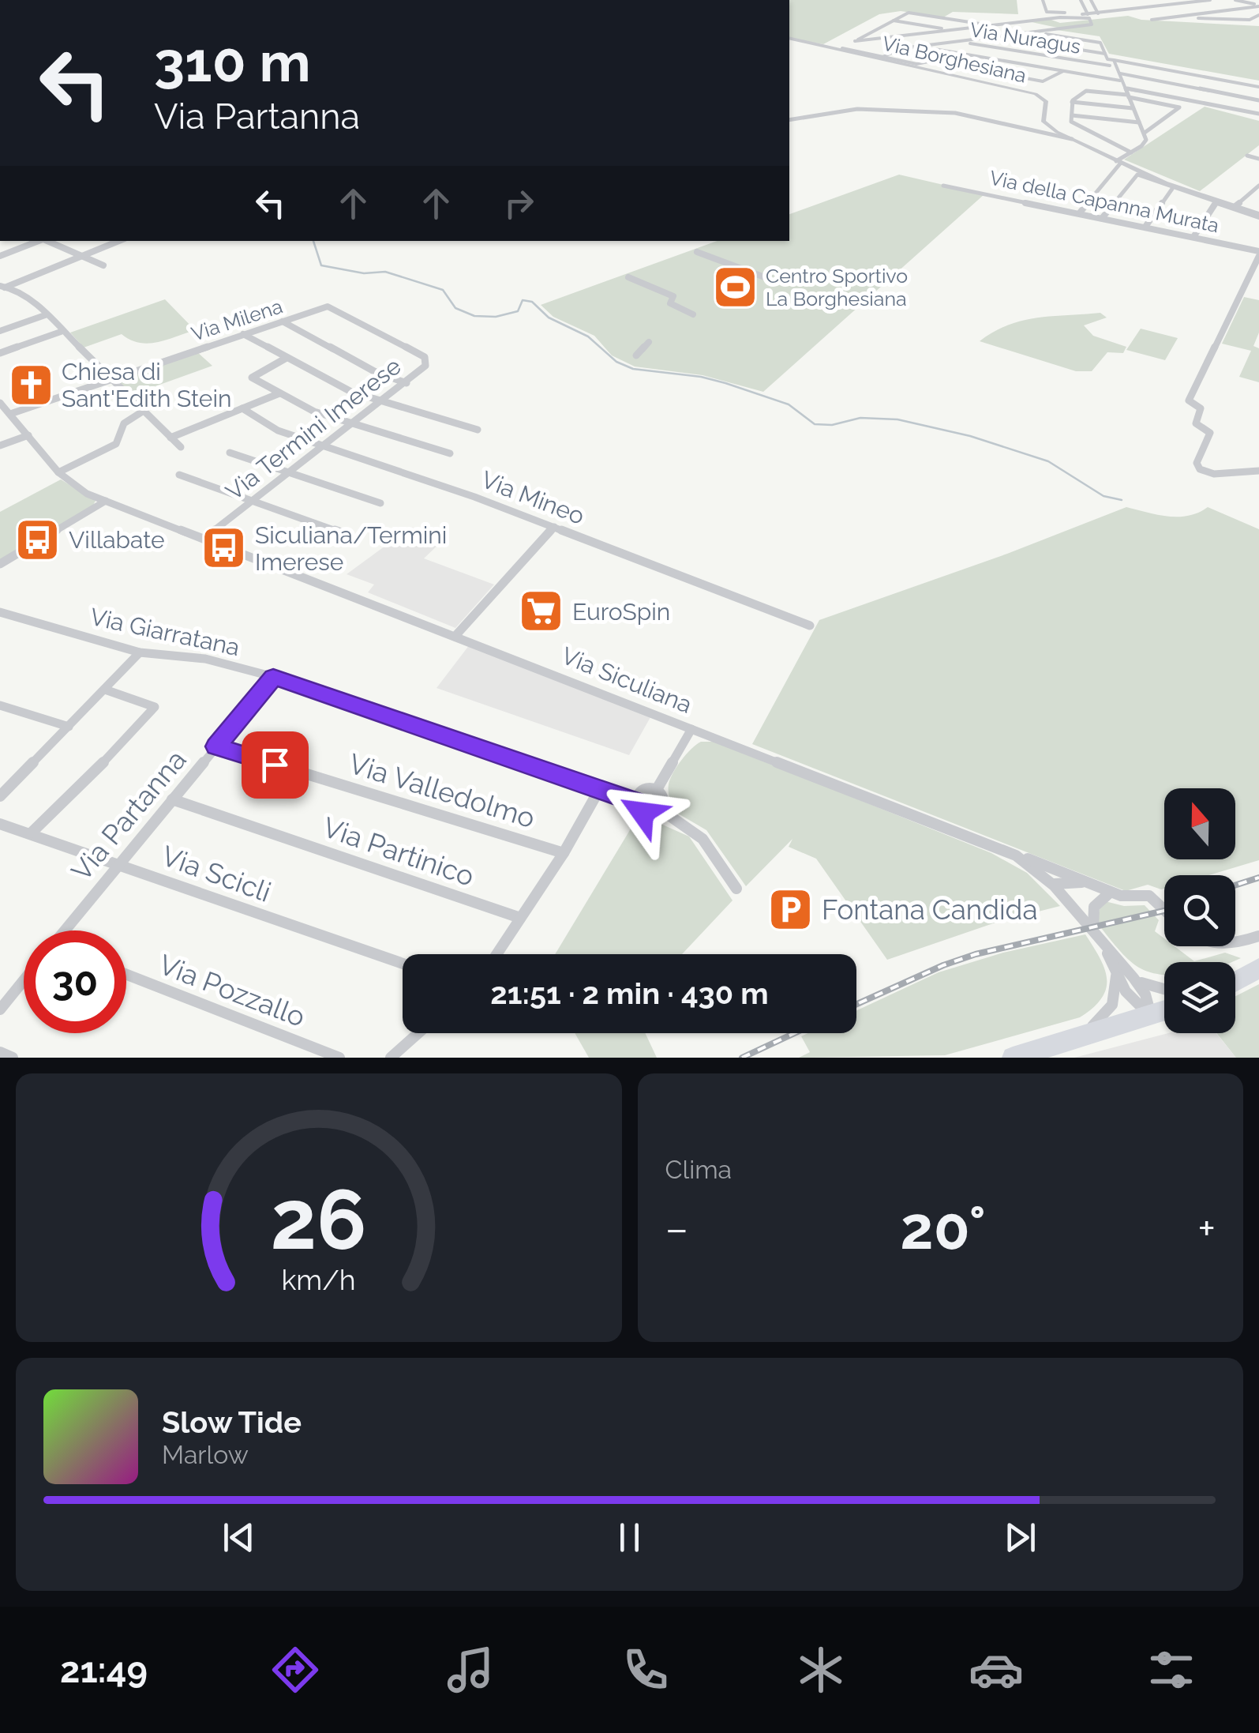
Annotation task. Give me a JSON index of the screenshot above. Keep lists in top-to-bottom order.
{
  "streets": {
    "street": [
      "Via Nuragus",
      "Via Borghesiana",
      "Via della Capanna Murata",
      "Via Milena",
      "Via Termini Imerese",
      "Via Mineo",
      "Via Giarratana",
      "Via Siculiana",
      "Via Valledolmo",
      "Via Partanna",
      "Via Partinico",
      "Via Scicli",
      "Via Pozzallo"
    ]
  },
  "crossings": [
    ["Via Borghesiana", "Via della Capanna Murata"],
    ["Via Milena", "Via Termini Imerese"],
    ["Via Milena", "Via Siculiana"],
    ["Via Termini Imerese", "Via Mineo"],
    ["Via Termini Imerese", "Via Siculiana"],
    ["Via Giarratana", "Via Partanna"],
    ["Via Valledolmo", "Via Partanna"],
    ["Via Partanna", "Via Partinico"],
    ["Via Partanna", "Via Scicli"]
  ],
  "places": {
    "sports": ["Centro Sportivo La Borghesiana"],
    "church": ["Chiesa di Sant'Edith Stein"],
    "bus stop": ["Villabate", "Siculiana/Termini Imerese"],
    "supermarket": ["EuroSpin"],
    "parking": ["Fontana Candida"]
  },
  "north": "top",
  "page": {
    "turn": ["310 m", "Via Partanna"],
    "limit": "30",
    "trip": "21:51 · 2 min · 430 m",
    "tile": "Clima",
    "heat": ["−", "20°", "+"],
    "song": ["Slow Tide", "Marlow"],
    "tabs": "21:49",
    "gauge": ["26", "km/h"]
  }
}
